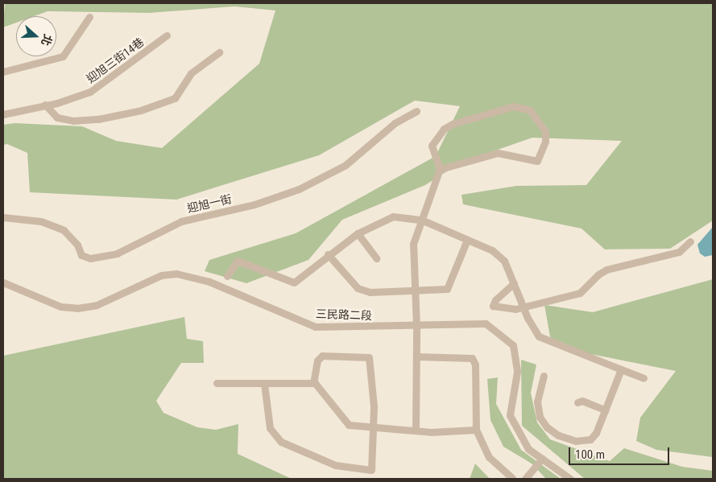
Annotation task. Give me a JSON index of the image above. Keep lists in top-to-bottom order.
{
  "streets": {
    "street": ["迎旭三街14巷", "迎旭一街", "三民路二段"]
  },
  "scale_bar": "100 m",
  "north": "right"
}
